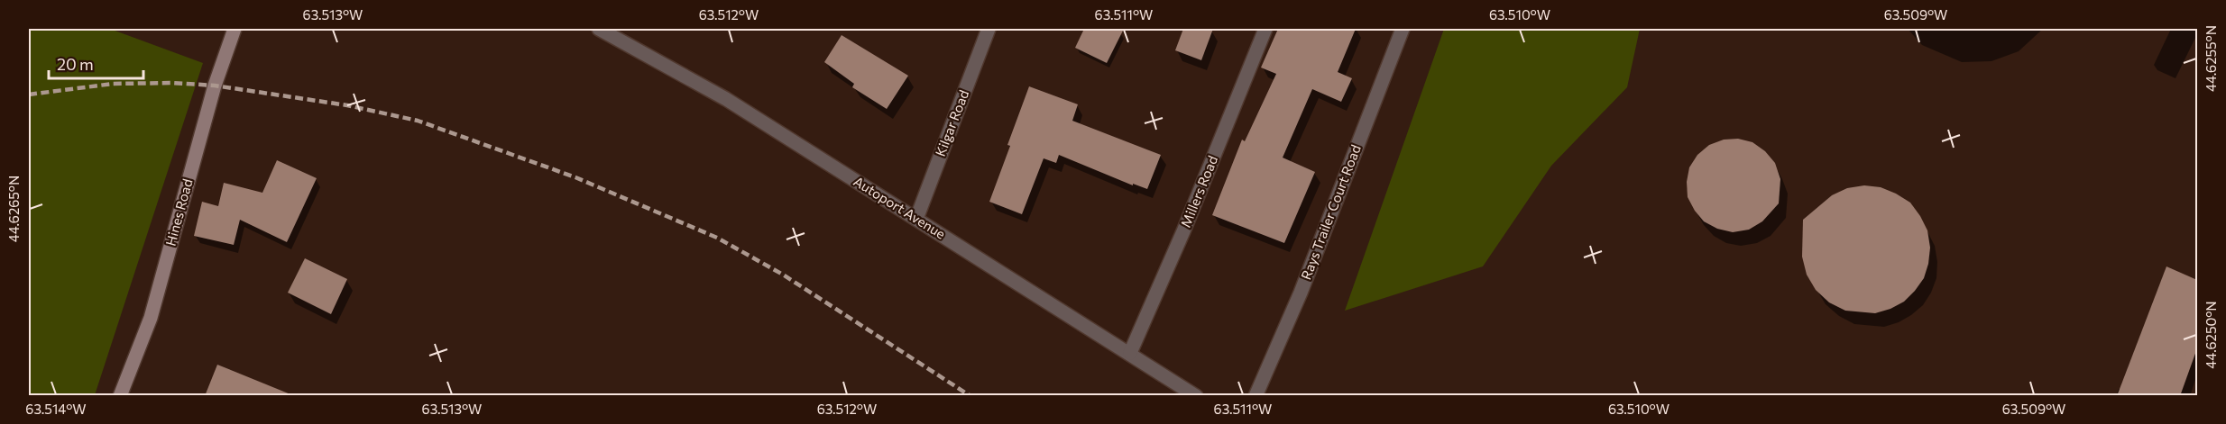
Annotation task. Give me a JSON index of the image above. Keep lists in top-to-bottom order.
{
  "streets": {
    "street": [
      "Kilgar Road",
      "Millers Road",
      "Autoport Avenue",
      "Hines Road",
      "Rays Trailer Court Road"
    ]
  },
  "crossings": [
    ["Kilgar Road", "Autoport Avenue"],
    ["Millers Road", "Autoport Avenue"]
  ],
  "scale_bar": "20 m",
  "coordinates": [
    "63.513°W",
    "63.512°W",
    "63.511°W",
    "63.510°W",
    "63.509°W",
    "44.6255°N",
    "44.6265°N",
    "44.6250°N",
    "63.514°W"
  ]
}
